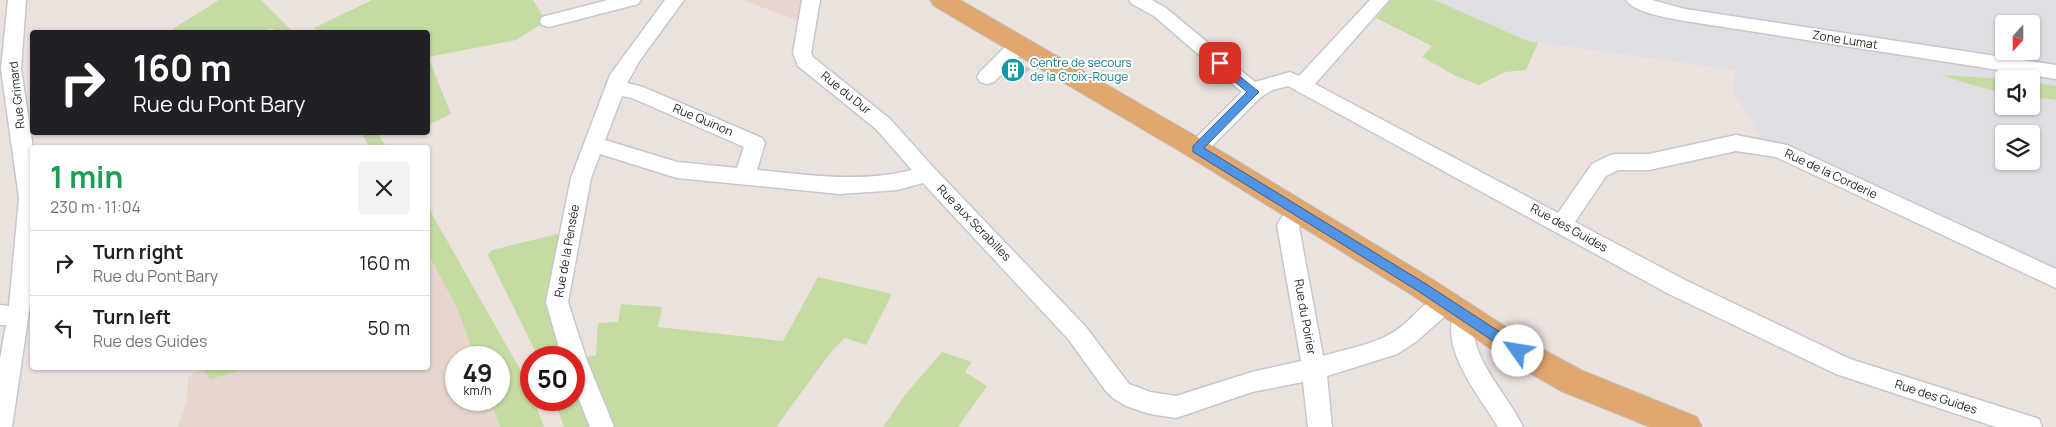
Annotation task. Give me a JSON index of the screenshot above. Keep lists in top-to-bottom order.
{
  "streets": {
    "street": [
      "Zone Lumat",
      "Rue du Dur",
      "Rue Grimard",
      "Rue Quinon",
      "Rue de la Corderie",
      "Rue aux Scrabilles",
      "Rue des Guides",
      "Rue de la Pensée",
      "Rue du Poirier"
    ]
  },
  "crossings": [
    ["Rue du Dur", "Rue aux Scrabilles"],
    ["Rue Quinon", "Rue aux Scrabilles"],
    ["Rue de la Corderie", "Rue des Guides"],
    ["Rue aux Scrabilles", "Rue de la Pensée"],
    ["Rue aux Scrabilles", "Rue du Poirier"]
  ],
  "places": {
    "building": ["Centre de secours de la Croix-Rouge"]
  },
  "north": "bottom",
  "page": {
    "turn": ["160 m", "Rue du Pont Bary"],
    "heading": ["1 min", "230 m · 11:04"],
    "list": [
      {
        "name": "Turn right",
        "note": "Rue du Pont Bary",
        "value": "160 m"
      },
      {
        "name": "Turn left",
        "note": "Rue des Guides",
        "value": "50 m"
      }
    ],
    "speed": "49 km/h",
    "limit": "50"
  }
}
